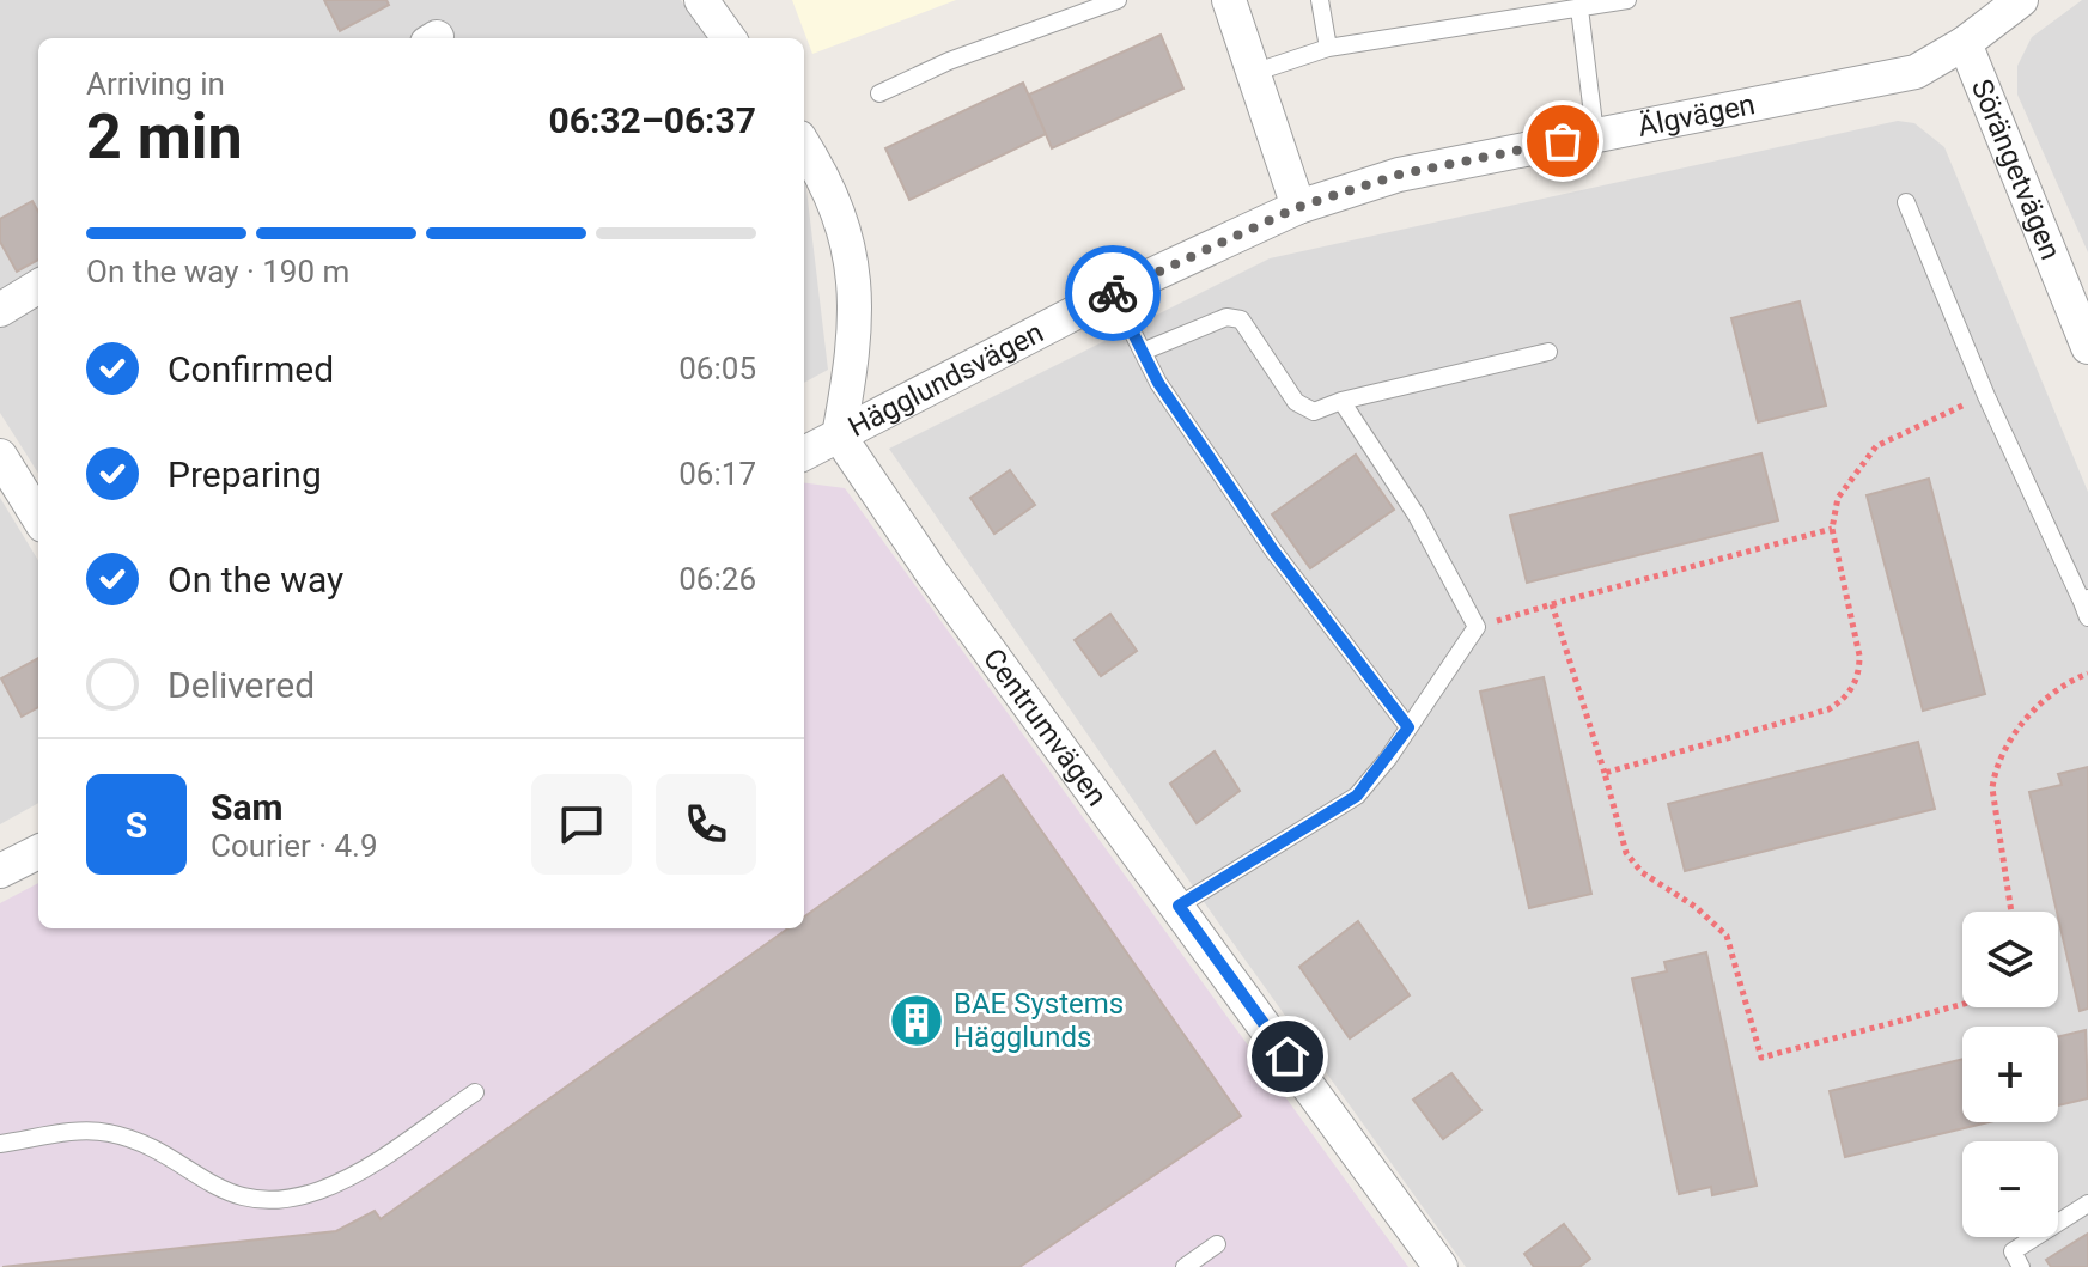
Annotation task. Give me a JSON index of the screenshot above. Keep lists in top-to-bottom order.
{
  "streets": {
    "street": [
      "Älgvägen",
      "Sörängetvägen",
      "Hägglundsvägen",
      "Centrumvägen"
    ]
  },
  "crossings": [
    ["Älgvägen", "Sörängetvägen"],
    ["Älgvägen", "Hägglundsvägen"],
    ["Hägglundsvägen", "Centrumvägen"]
  ],
  "places": {
    "building": ["BAE Systems Hägglunds"]
  },
  "page": {
    "heading": ["2 min", "Arriving in", "06:32–06:37"],
    "panel": ["Sam", "Courier · 4.9"],
    "bar": "On the way · 190 m",
    "list": [
      ["Confirmed", "06:05"],
      ["Preparing", "06:17"],
      ["On the way", "06:26"],
      "Delivered"
    ],
    "round": "S",
    "map_buttons": ["+", "−"]
  }
}
